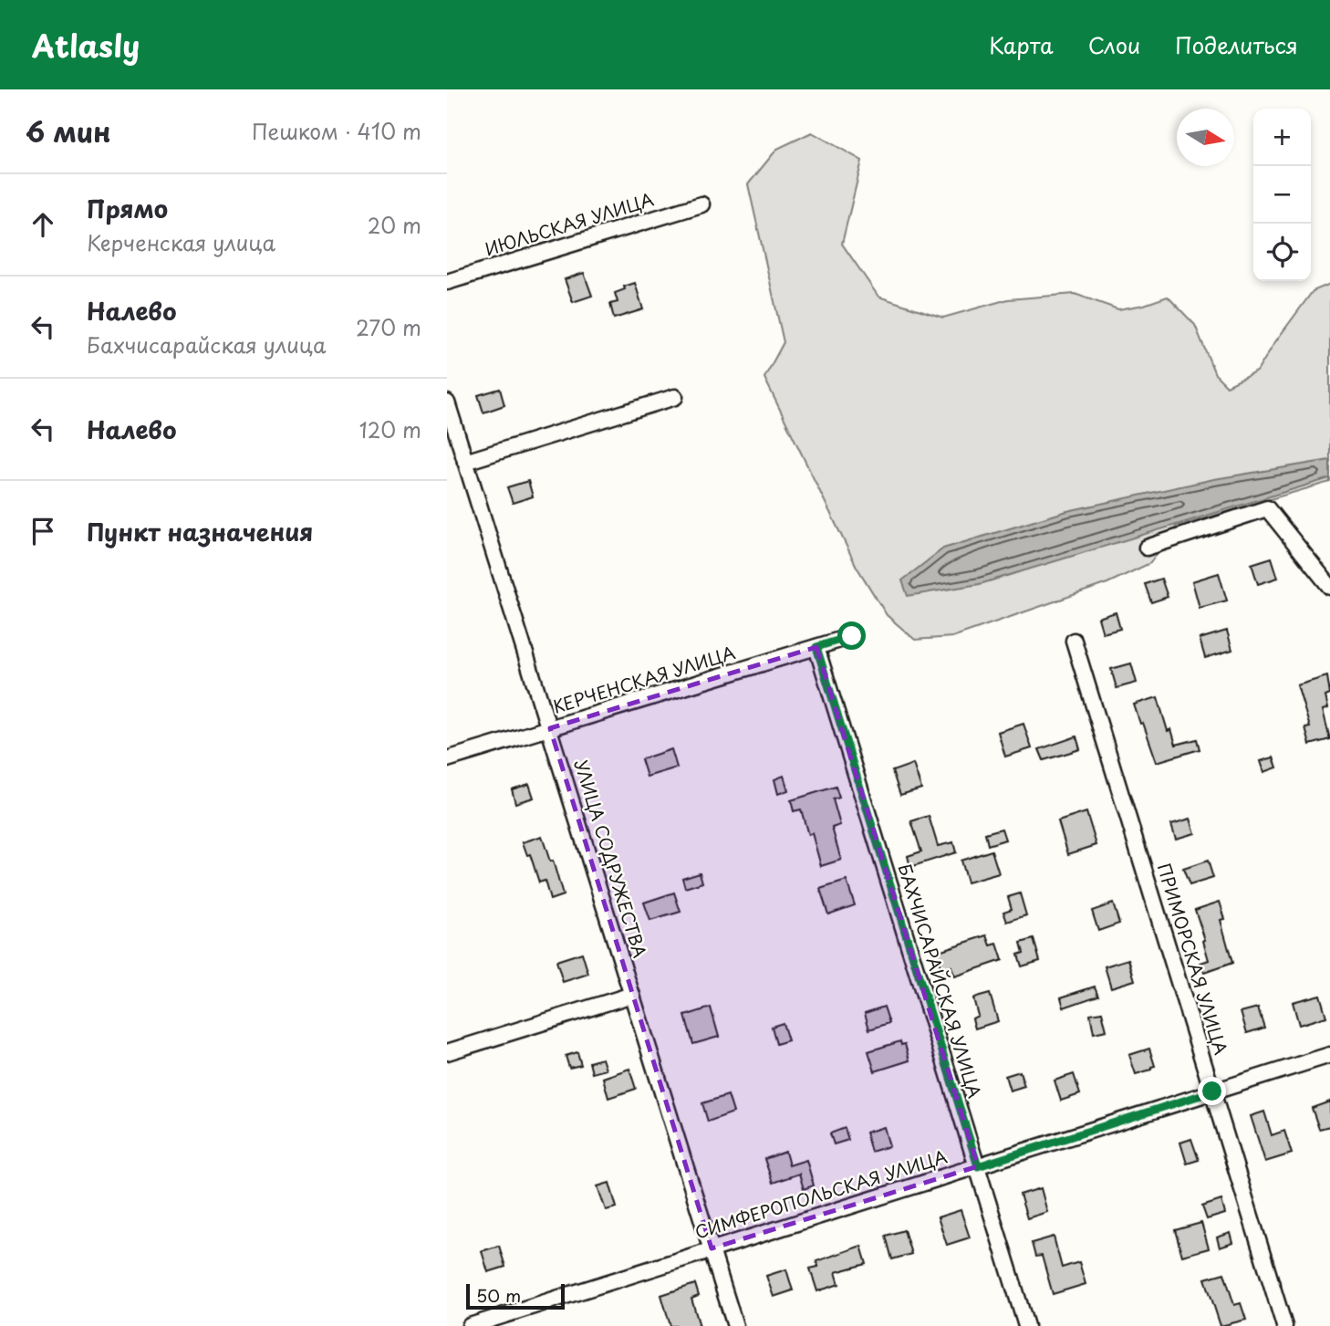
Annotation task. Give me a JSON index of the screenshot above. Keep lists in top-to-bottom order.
{
  "streets": {
    "street": [
      "ИЮЛЬСКАЯ УЛИЦА",
      "КЕРЧЕНСКАЯ УЛИЦА",
      "УЛИЦА СОДРУЖЕСТВА",
      "ПРИМОРСКАЯ УЛИЦА",
      "БАХЧИСАРАЙСКАЯ УЛИЦА",
      "СИМФЕРОПОЛЬСКАЯ УЛИЦА"
    ]
  },
  "crossings": [
    ["КЕРЧЕНСКАЯ УЛИЦА", "УЛИЦА СОДРУЖЕСТВА"],
    ["КЕРЧЕНСКАЯ УЛИЦА", "БАХЧИСАРАЙСКАЯ УЛИЦА"],
    ["УЛИЦА СОДРУЖЕСТВА", "СИМФЕРОПОЛЬСКАЯ УЛИЦА"],
    ["ПРИМОРСКАЯ УЛИЦА", "СИМФЕРОПОЛЬСКАЯ УЛИЦА"],
    ["БАХЧИСАРАЙСКАЯ УЛИЦА", "СИМФЕРОПОЛЬСКАЯ УЛИЦА"]
  ],
  "scale_bar": "50 m",
  "north": "right",
  "page": {
    "header": "Atlasly",
    "nav": ["Карта", "Слои", "Поделиться"],
    "heading": ["6 мин", "Пешком · 410 m"],
    "map_buttons": ["+", "−"],
    "list": [
      ["Прямо", "Керченская улица", "20 m"],
      ["Налево", "Бахчисарайская улица", "270 m"],
      ["Налево", "120 m"],
      "Пункт назначения"
    ],
    "scale": "50 m"
  }
}
